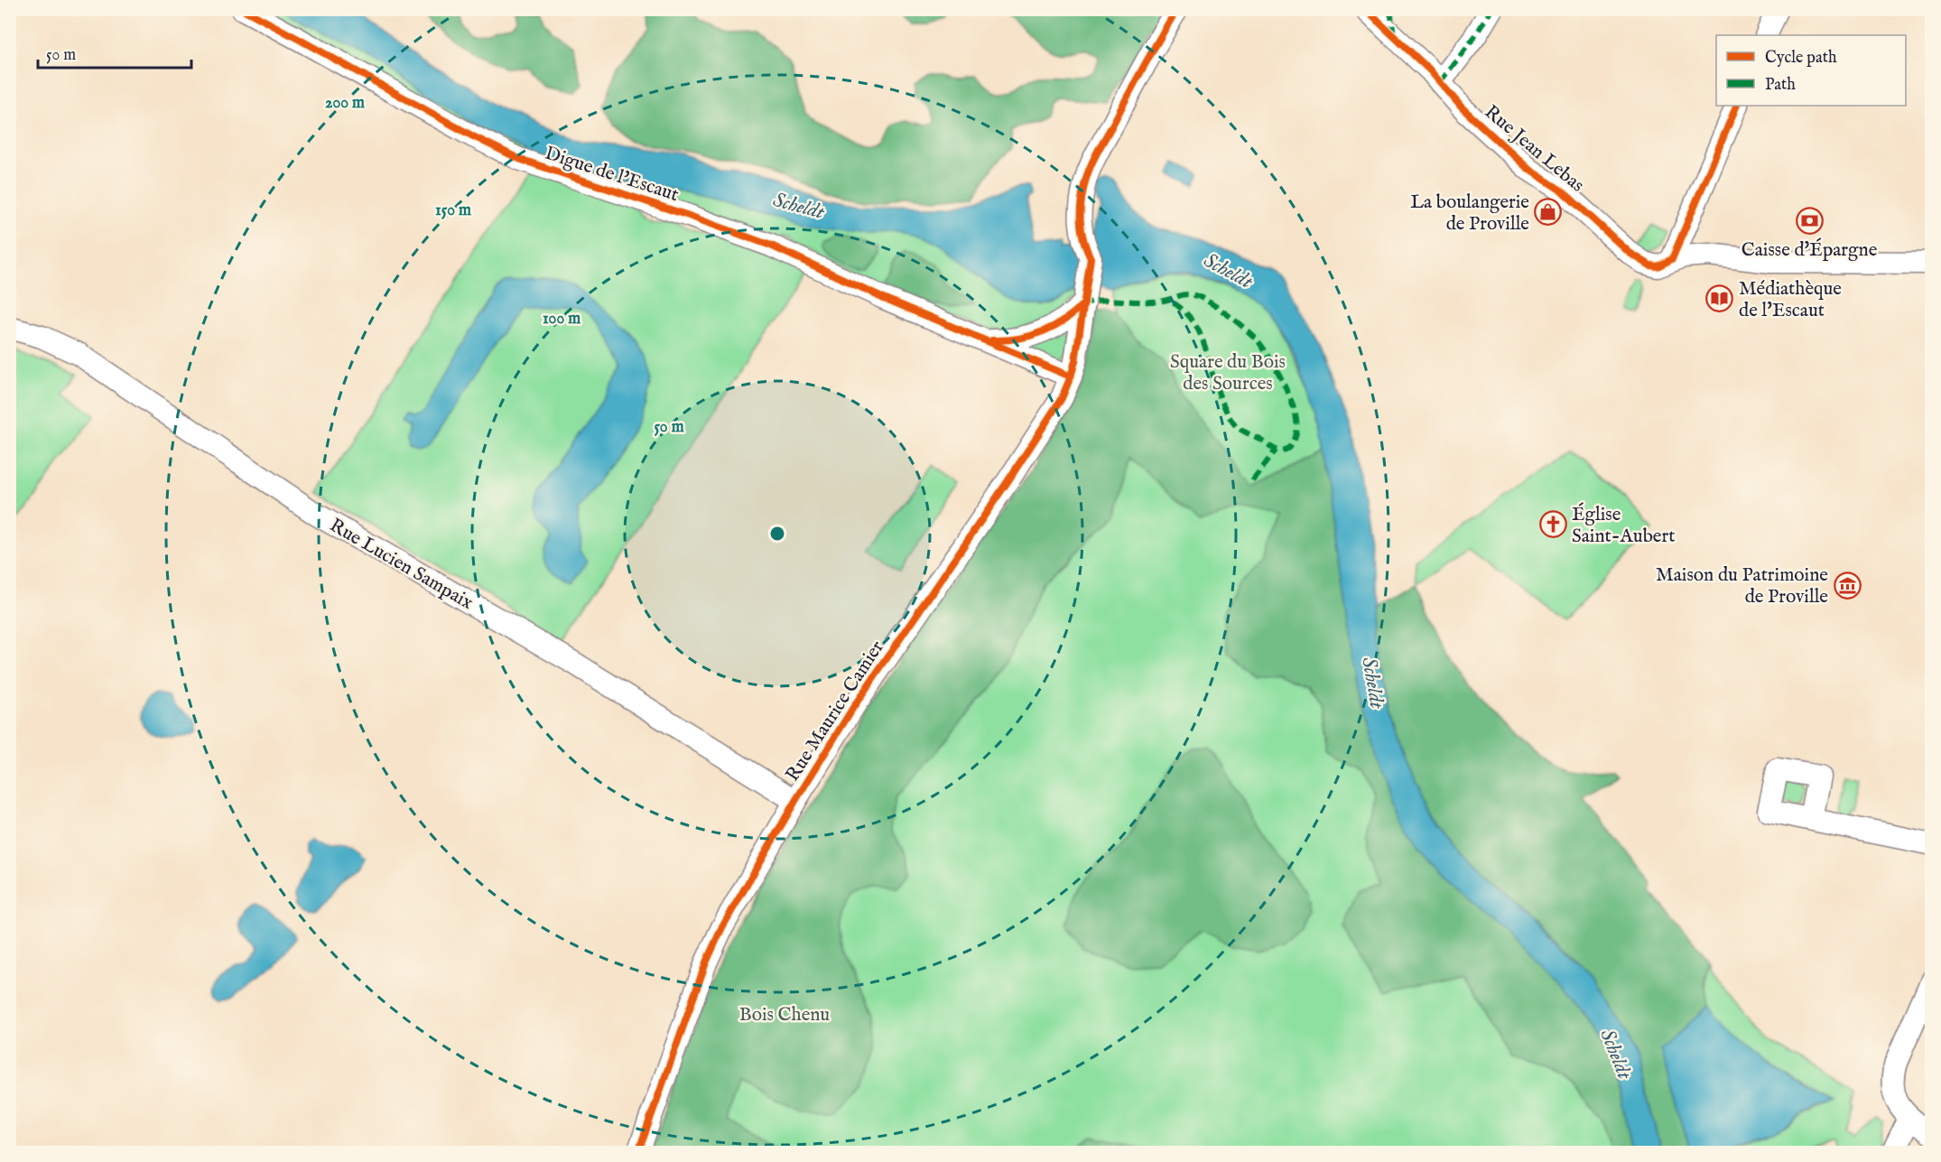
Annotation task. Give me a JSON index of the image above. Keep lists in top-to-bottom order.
{
  "streets": {
    "street": [
      "Rue Jean Lebas",
      "Digue de l'Escaut",
      "Rue Lucien Sampaix",
      "Rue Maurice Camier"
    ]
  },
  "crossings": [
    ["Digue de l'Escaut", "Rue Maurice Camier"],
    ["Rue Lucien Sampaix", "Rue Maurice Camier"]
  ],
  "water": ["Scheldt"],
  "parks": ["Square du Bois des Sources", "Bois Chenu"],
  "places": {
    "shop": ["La boulangerie de Proville"],
    "bank": ["Caisse d'Épargne"],
    "library": ["Médiathèque de l'Escaut"],
    "church": ["Église Saint-Aubert"],
    "museum": ["Maison du Patrimoine de Proville"]
  },
  "legend": ["Cycle path", "Path"],
  "scale_bar": "50 m",
  "rings": [
    "200 m",
    "150 m",
    "100 m",
    "50 m"
  ]
}
